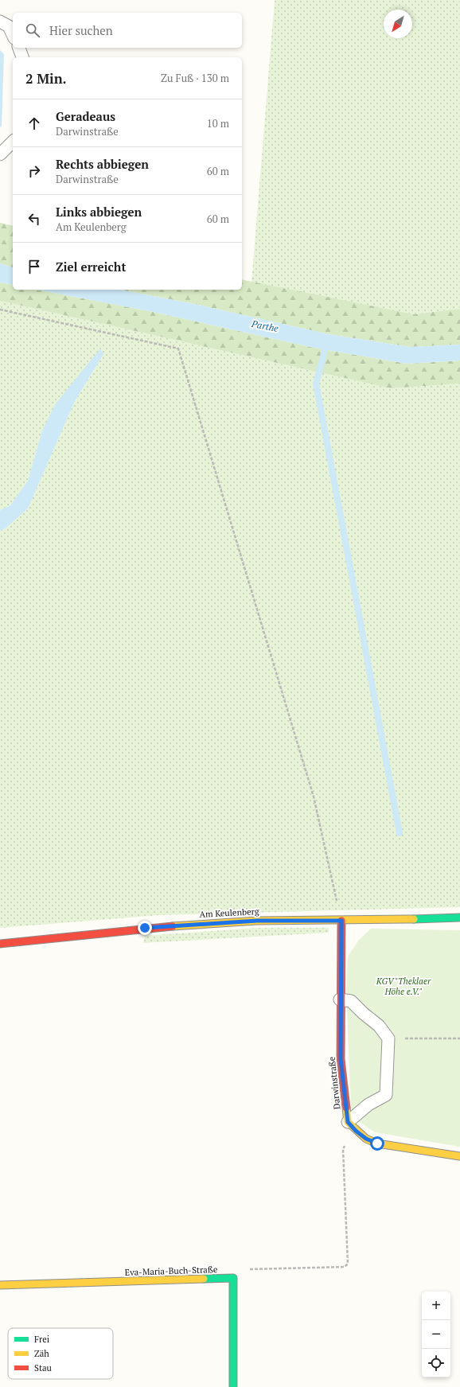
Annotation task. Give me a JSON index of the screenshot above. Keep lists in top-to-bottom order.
{
  "streets": {
    "street": ["Am Keulenberg", "Darwinstraße", "Eva-Maria-Buch-Straße"]
  },
  "crossings": [
    ["Am Keulenberg", "Darwinstraße"]
  ],
  "water": ["Parthe"],
  "parks": ["KGV \"Theklaer Höhe e.V.\""],
  "legend": ["Frei", "Zäh", "Stau"],
  "north": "bottom left",
  "page": {
    "search": "Hier suchen",
    "heading": ["2 Min.", "Zu Fuß · 130 m"],
    "list": [
      ["Geradeaus", "Darwinstraße", "10 m"],
      ["Rechts abbiegen", "Darwinstraße", "60 m"],
      ["Links abbiegen", "Am Keulenberg", "60 m"],
      "Ziel erreicht"
    ],
    "map_buttons": ["+", "−"]
  }
}
